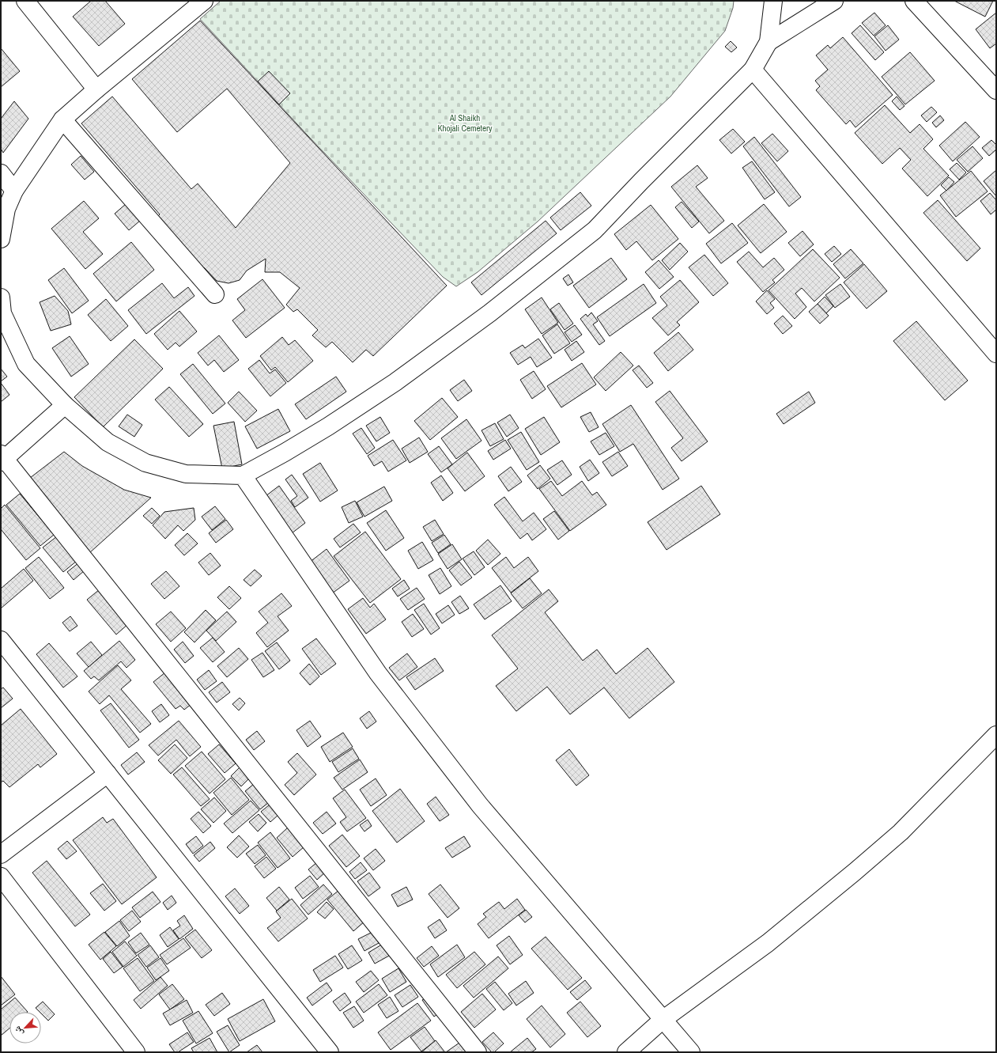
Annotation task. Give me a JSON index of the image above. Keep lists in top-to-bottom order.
{
  "parks": ["Al Shaikh Khojali Cemetery"],
  "north": "bottom left"
}
